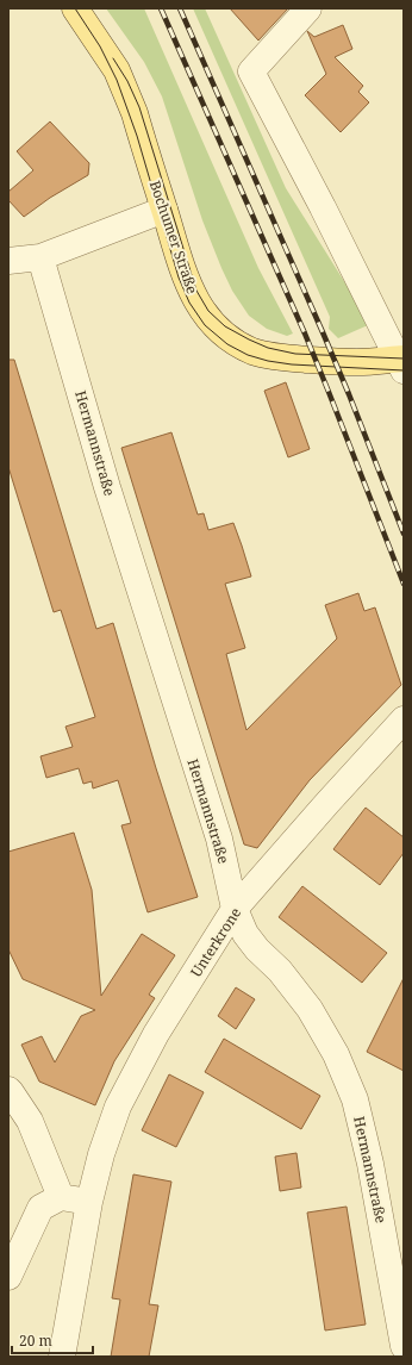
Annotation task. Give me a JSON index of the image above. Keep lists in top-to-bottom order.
{
  "streets": {
    "main road": ["Bochumer Straße"],
    "street": ["Hermannstraße", "Unterkrone"]
  },
  "crossings": [
    ["Hermannstraße", "Unterkrone"]
  ],
  "scale_bar": "20 m"
}
